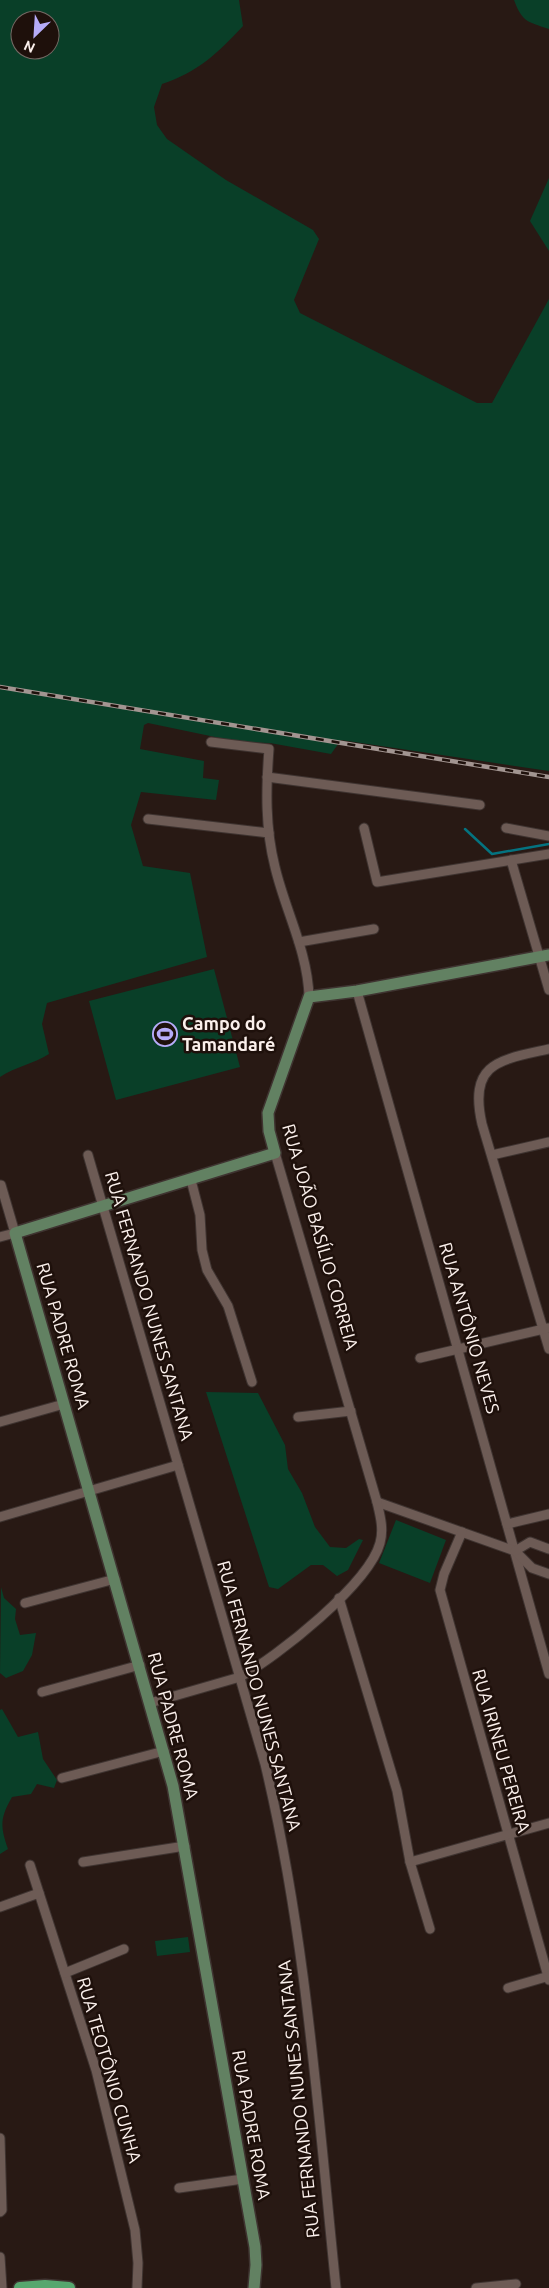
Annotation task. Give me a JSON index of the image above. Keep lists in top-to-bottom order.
{
  "streets": {
    "street": [
      "RUA JOÃO BASÍLIO CORREIA",
      "RUA FERNANDO NUNES SANTANA",
      "RUA ANTÔNIO NEVES",
      "RUA PADRE ROMA",
      "RUA IRINEU PEREIRA",
      "RUA TEOTÔNIO CUNHA"
    ]
  },
  "crossings": [
    ["RUA JOÃO BASÍLIO CORREIA", "RUA FERNANDO NUNES SANTANA"],
    ["RUA JOÃO BASÍLIO CORREIA", "RUA PADRE ROMA"]
  ],
  "places": {
    "sports": ["Campo do Tamandaré"]
  },
  "north": "bottom left"
}
